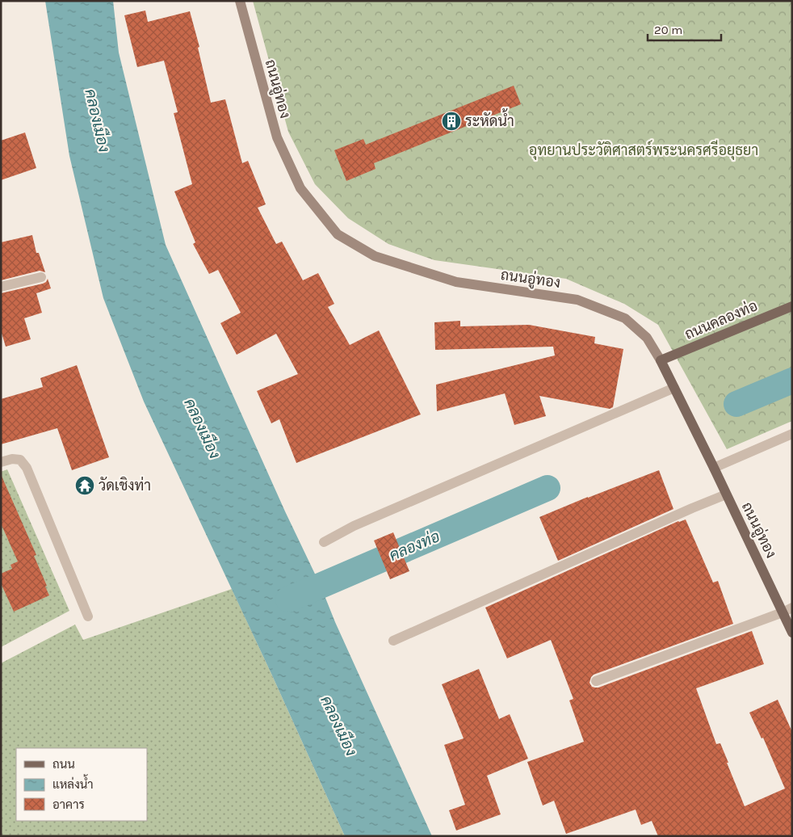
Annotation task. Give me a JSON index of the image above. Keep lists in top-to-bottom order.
{
  "streets": {
    "main road": ["ถนนอู่ทอง", "ถนนคลองท่อ"]
  },
  "crossings": [
    ["ถนนอู่ทอง", "ถนนคลองท่อ"]
  ],
  "water": ["คลองเมือง", "คลองท่อ"],
  "parks": ["อุทยานประวัติศาสตร์พระนครศรีอยุธยา"],
  "places": {
    "building": ["ระหัดน้ำ"],
    "temple": ["วัดเชิงท่า"]
  },
  "legend": ["ถนน", "แหล่งน้ำ", "อาคาร"],
  "scale_bar": "20 m"
}
